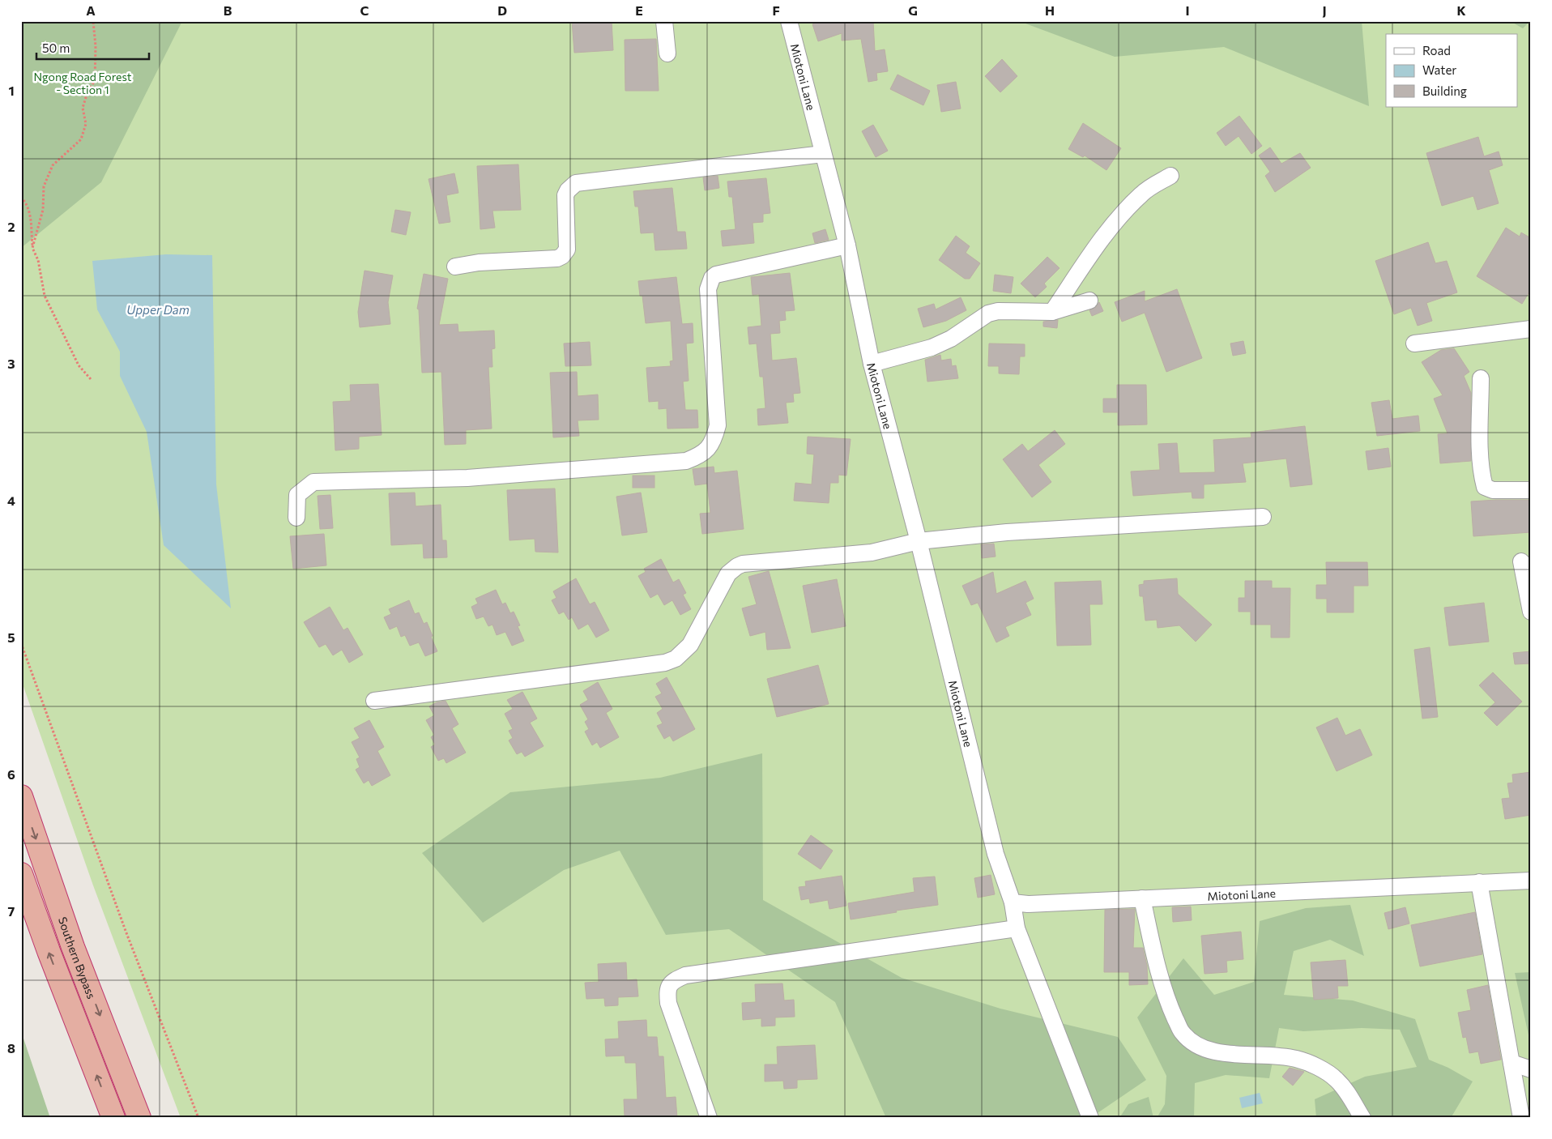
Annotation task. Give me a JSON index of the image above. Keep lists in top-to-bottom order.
{
  "streets": {
    "highway": ["Southern Bypass"],
    "street": ["Miotoni Lane"]
  },
  "water": ["Upper Dam"],
  "parks": ["Ngong Road Forest - Section 1"],
  "legend": ["Road", "Water", "Building"],
  "scale_bar": "50 m",
  "grid": {
    "columns": [
      "A",
      "B",
      "C",
      "D",
      "E",
      "F",
      "G",
      "H",
      "I",
      "J",
      "K"
    ],
    "rows": [
      "1",
      "2",
      "3",
      "4",
      "5",
      "6",
      "7",
      "8"
    ]
  }
}
